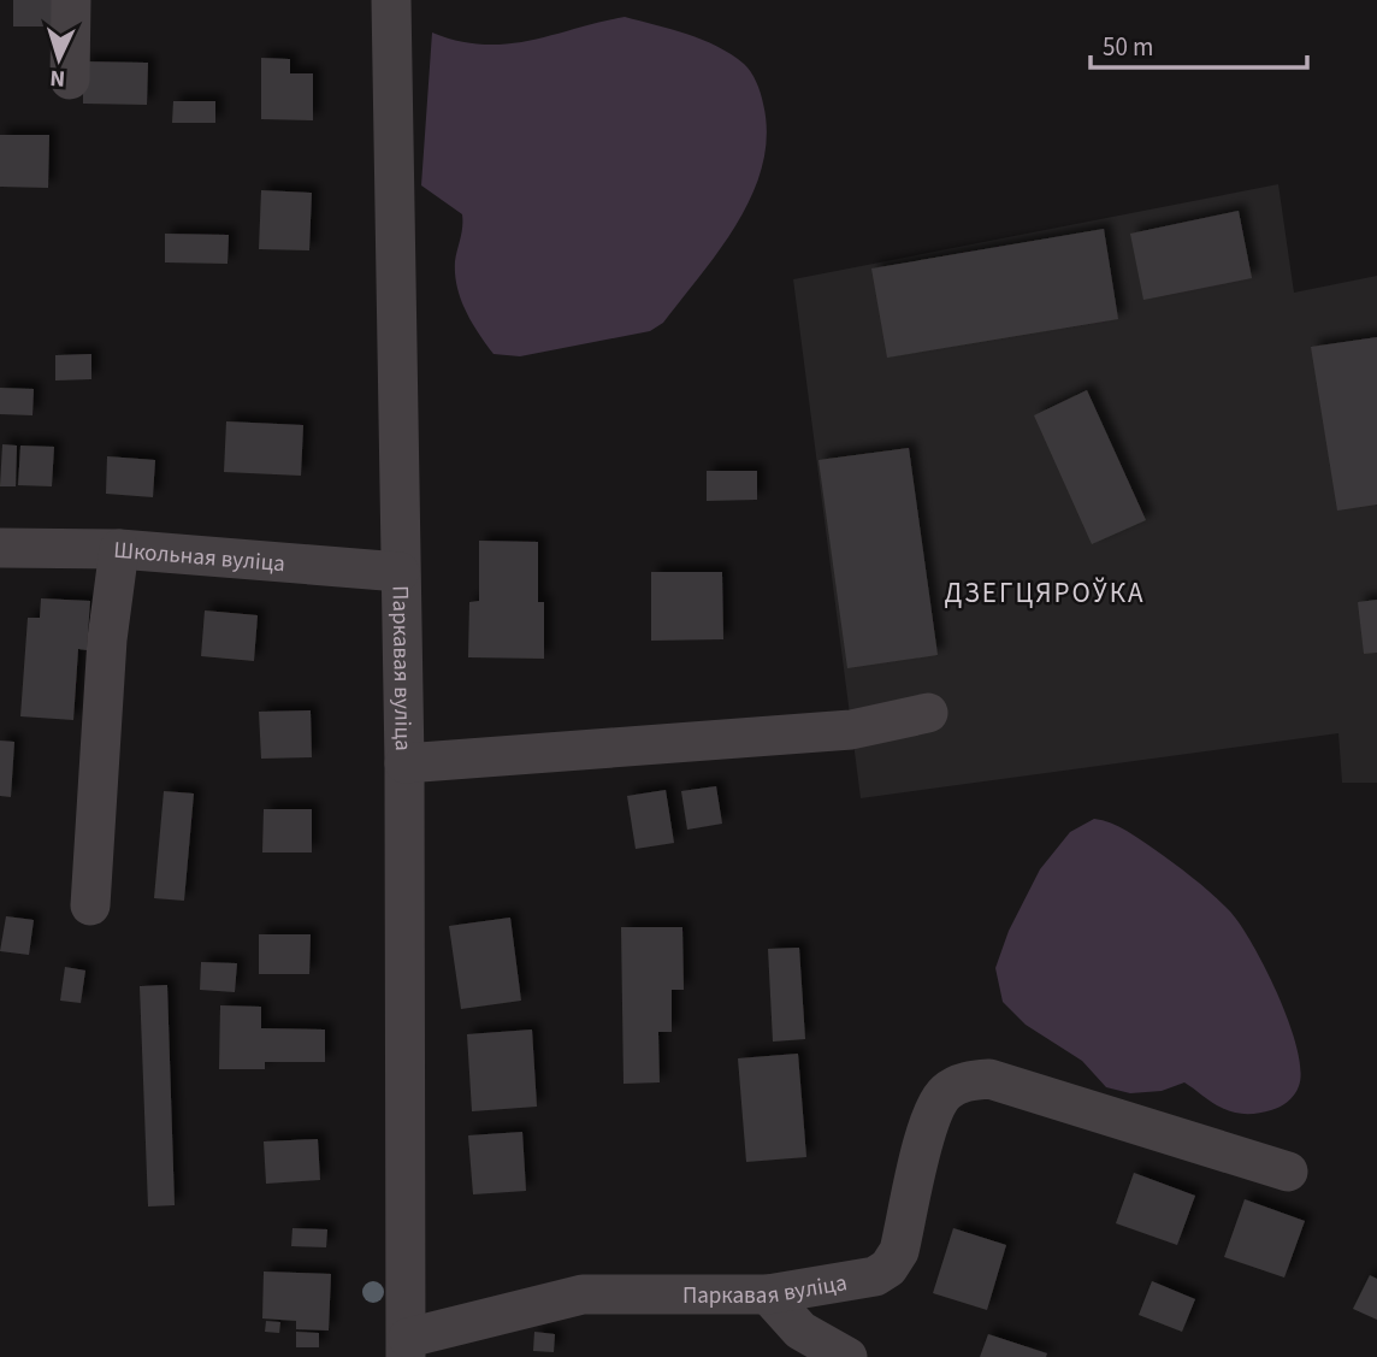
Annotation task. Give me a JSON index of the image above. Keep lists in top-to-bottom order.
{
  "streets": {
    "street": ["Школьная вуліца", "Паркавая вуліца"]
  },
  "crossings": [
    ["Школьная вуліца", "Паркавая вуліца"]
  ],
  "districts": ["ДЗЕГЦЯРОЎКА"],
  "scale_bar": "50 m",
  "north": "bottom"
}
